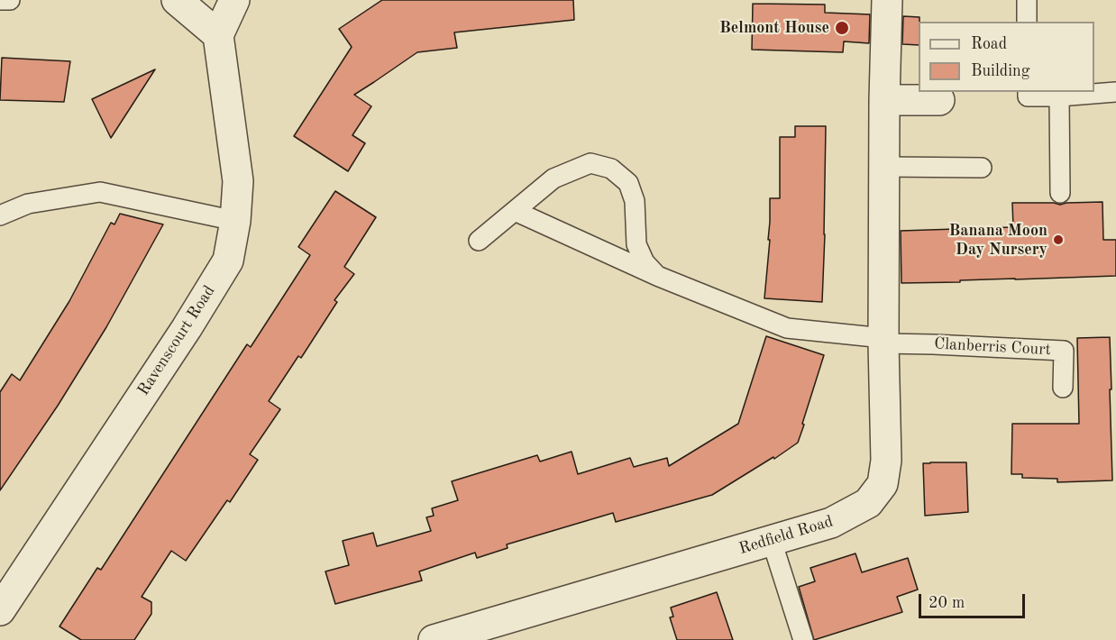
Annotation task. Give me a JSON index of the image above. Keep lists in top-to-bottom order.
{
  "streets": {
    "street": ["Ravenscourt Road", "Redfield Road"],
    "lane": ["Clanberris Court"]
  },
  "crossings": [
    ["Clanberris Court", "Redfield Road"]
  ],
  "places": ["Belmont House", "Banana Moon Day Nursery"],
  "legend": ["Road", "Building"],
  "scale_bar": "20 m"
}
